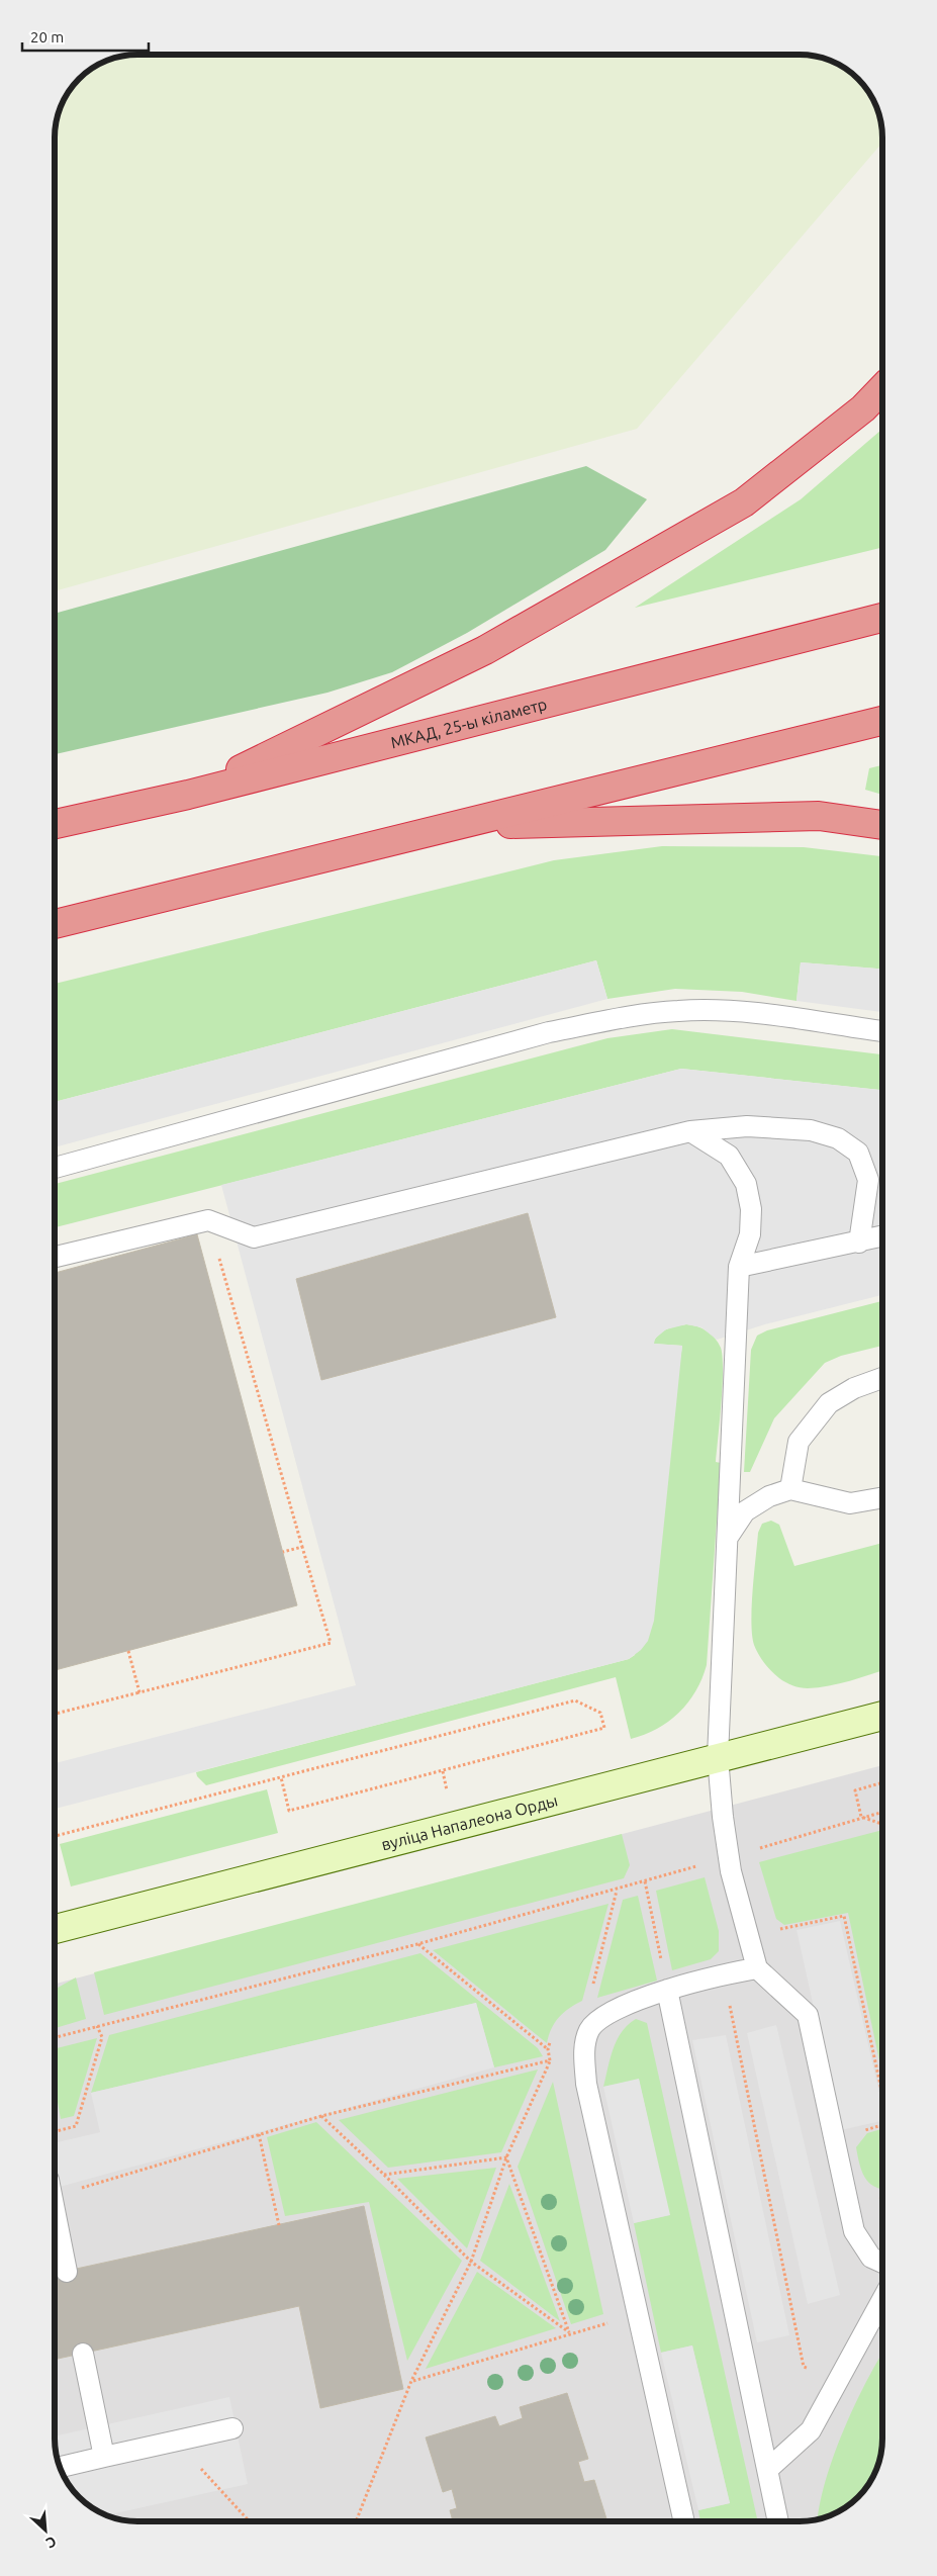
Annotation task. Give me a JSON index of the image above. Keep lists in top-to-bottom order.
{
  "streets": {
    "highway": ["МКАД, 25-ы кіламетр"],
    "street": ["вуліца Напалеона Орды"]
  },
  "scale_bar": "20 m",
  "north": "bottom right"
}
